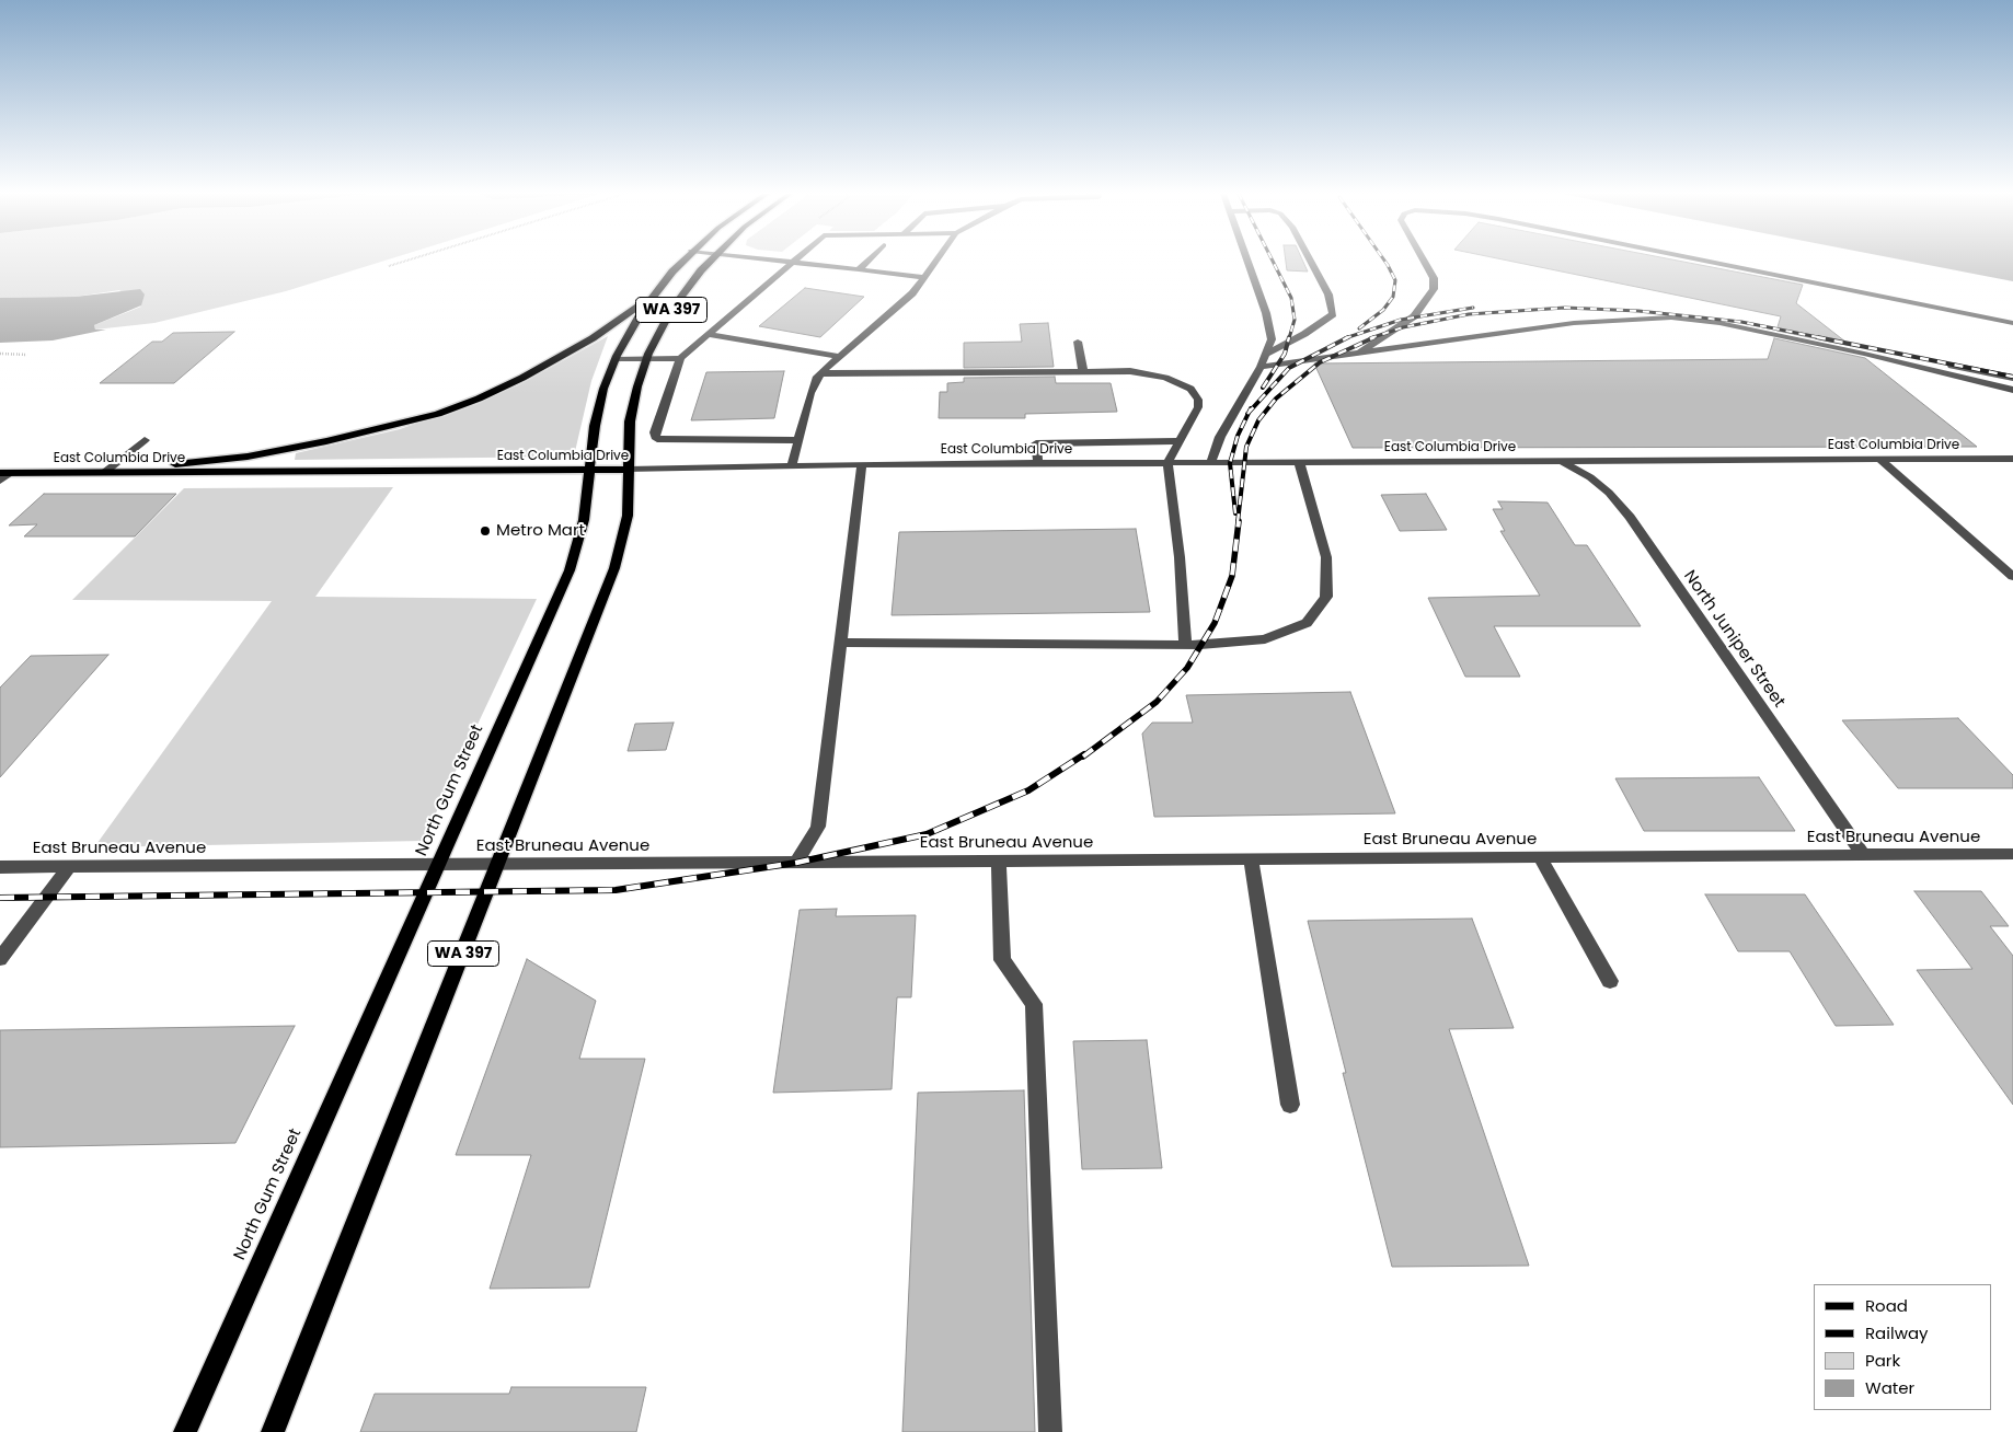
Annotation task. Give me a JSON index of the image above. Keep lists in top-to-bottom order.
{
  "streets": {
    "main road": ["WA 397", "East Columbia Drive", "North Gum Street"],
    "street": ["North Juniper Street", "East Bruneau Avenue"]
  },
  "crossings": [
    ["WA 397", "East Columbia Drive"],
    ["WA 397", "East Bruneau Avenue"],
    ["East Columbia Drive", "North Juniper Street"],
    ["East Columbia Drive", "North Gum Street"],
    ["North Juniper Street", "East Bruneau Avenue"],
    ["North Gum Street", "East Bruneau Avenue"]
  ],
  "places": ["Metro Mart"],
  "legend": [
    "Road",
    "Railway",
    "Park",
    "Water"
  ]
}
